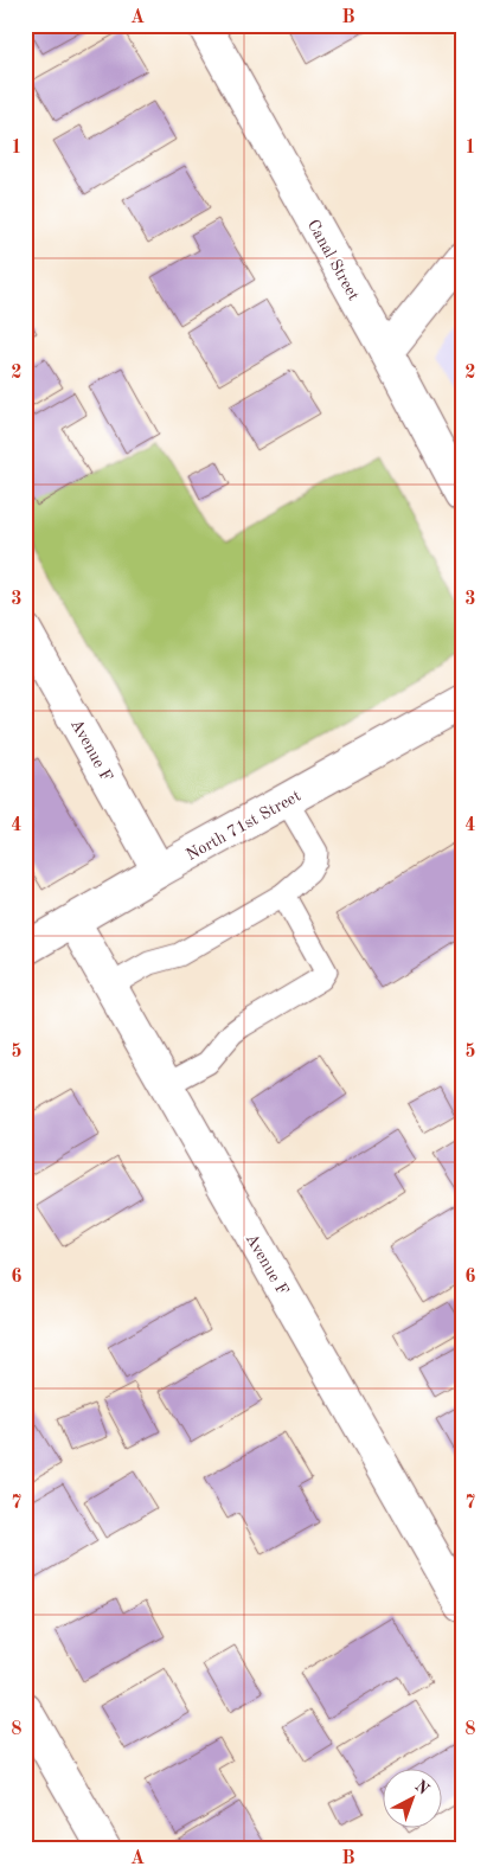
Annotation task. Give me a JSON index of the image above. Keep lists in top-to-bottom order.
{
  "streets": {
    "street": ["Canal Street", "Avenue F", "North 71st Street"]
  },
  "crossings": [
    ["Avenue F", "North 71st Street"]
  ],
  "north": "top right",
  "grid": {
    "columns": ["A", "B"],
    "rows": [
      "1",
      "2",
      "3",
      "4",
      "5",
      "6",
      "7",
      "8"
    ]
  }
}
